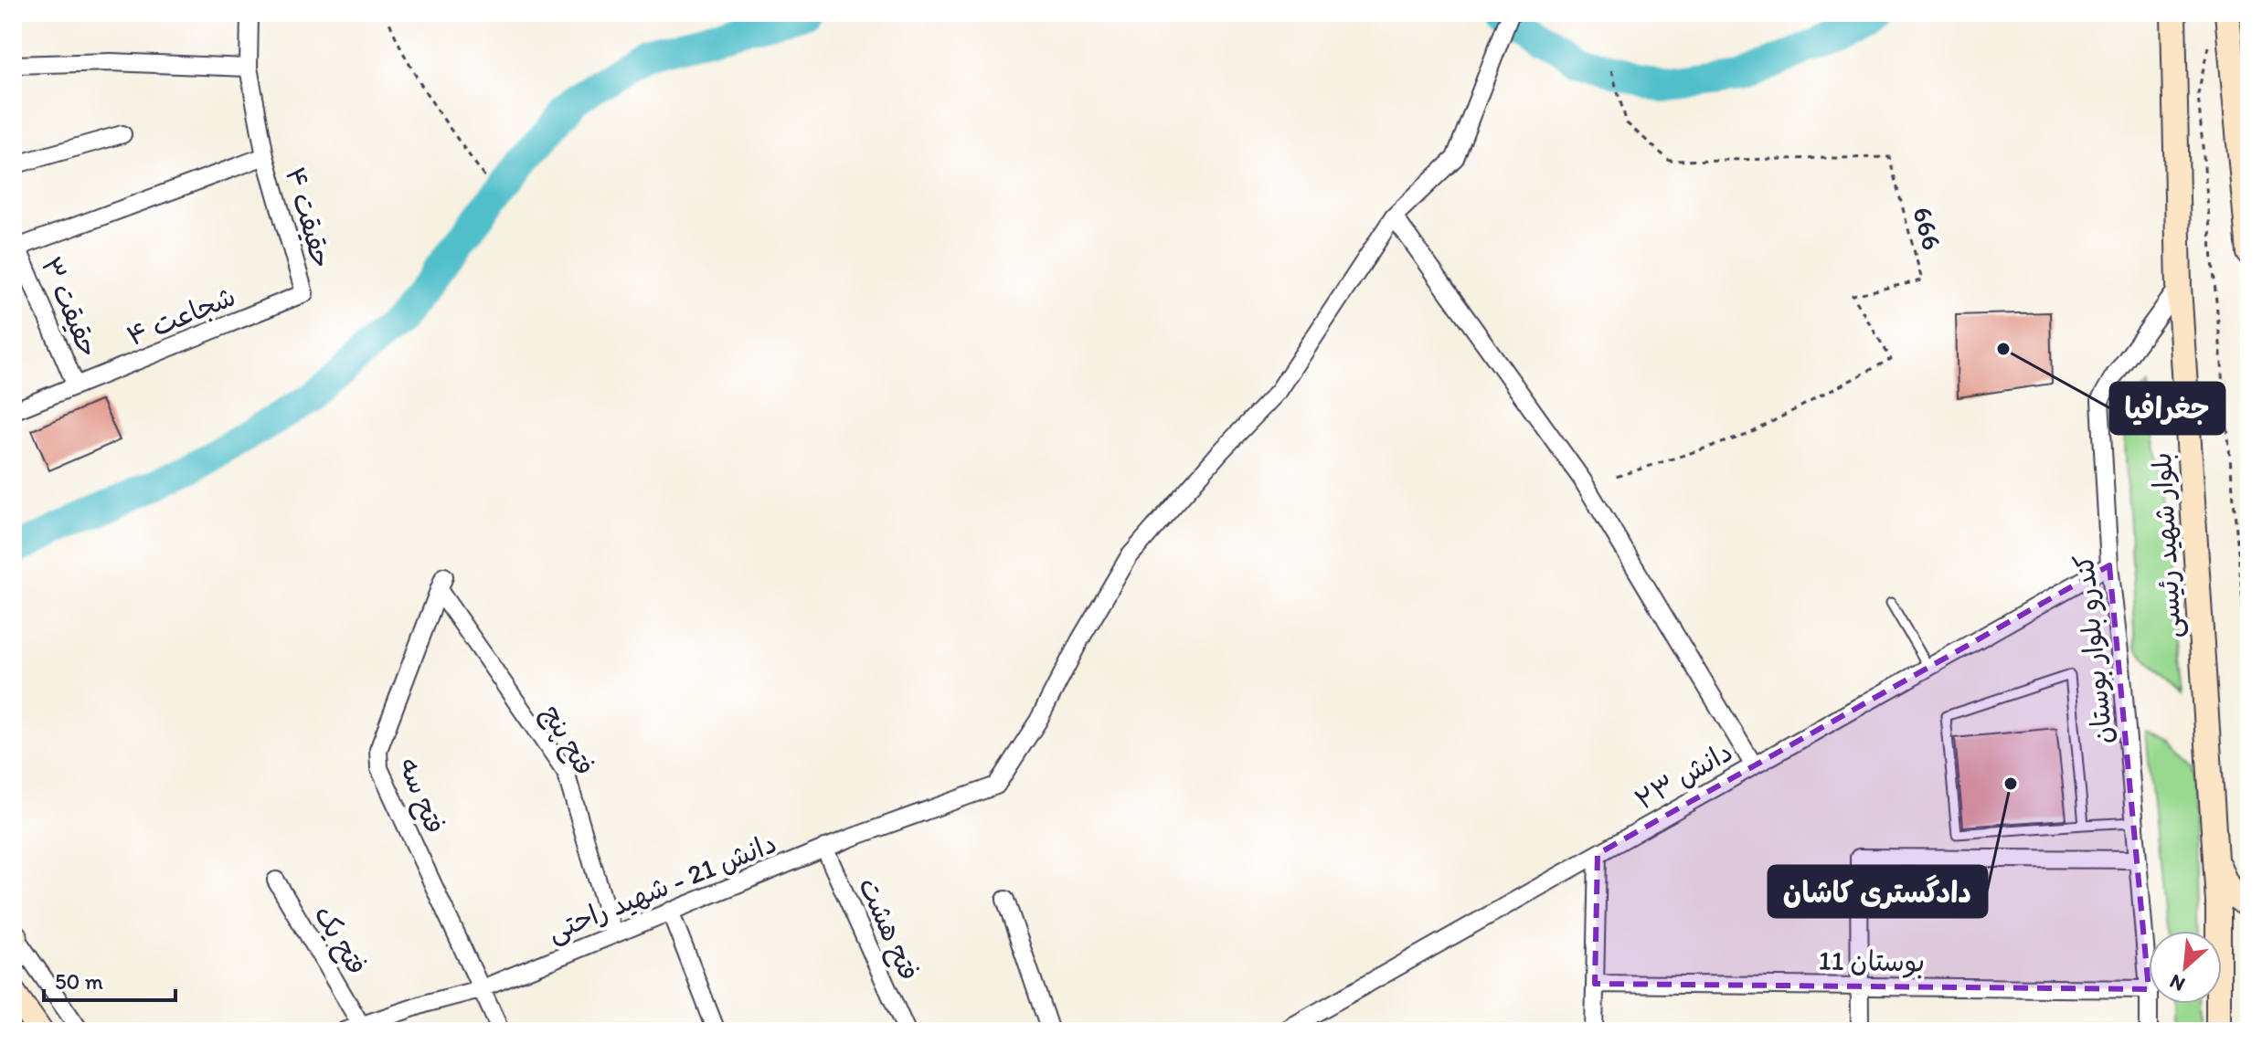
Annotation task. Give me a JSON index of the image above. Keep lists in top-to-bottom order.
{
  "streets": {
    "main road": ["بلوار شهید رئیسی"],
    "street": [
      "حقیقت ۴",
      "حقیقت ۳",
      "شجاعت ۴",
      "کندرو بلوار بوستان",
      "فتح پنج",
      "دانش ۲۳",
      "فتح سه",
      "دانش 21 - شهید راحتی",
      "فتح هشت",
      "فتح یک",
      "بوستان 11"
    ],
    "path": ["666"]
  },
  "crossings": [
    ["حقیقت ۴", "شجاعت ۴"],
    ["حقیقت ۳", "شجاعت ۴"],
    ["بلوار شهید رئیسی", "کندرو بلوار بوستان"],
    ["کندرو بلوار بوستان", "دانش ۲۳"],
    ["کندرو بلوار بوستان", "بوستان 11"],
    ["فتح پنج", "فتح سه"],
    ["فتح پنج", "دانش 21 - شهید راحتی"],
    ["فتح سه", "دانش 21 - شهید راحتی"],
    ["دانش 21 - شهید راحتی", "فتح هشت"],
    ["دانش 21 - شهید راحتی", "فتح یک"]
  ],
  "places": ["جغرافیا", "دادگستری کاشان"],
  "scale_bar": "50 m",
  "north": "bottom left"
}
